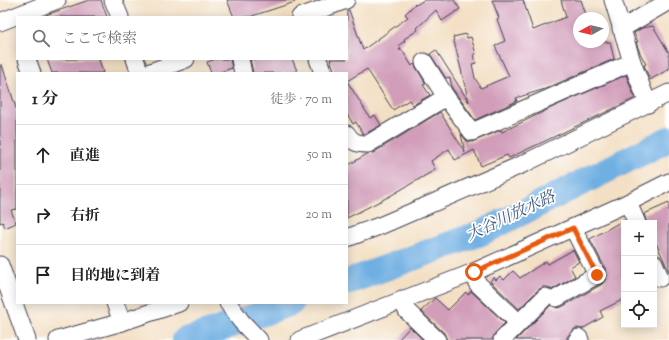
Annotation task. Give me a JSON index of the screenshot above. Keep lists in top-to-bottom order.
{
  "water": ["大谷川放水路"],
  "north": "left",
  "page": {
    "search": "ここで検索",
    "heading": ["1 分", "徒歩 · 70 m"],
    "list": [
      ["直進", "50 m"],
      ["右折", "20 m"],
      "目的地に到着"
    ],
    "map_buttons": ["+", "−"]
  }
}
